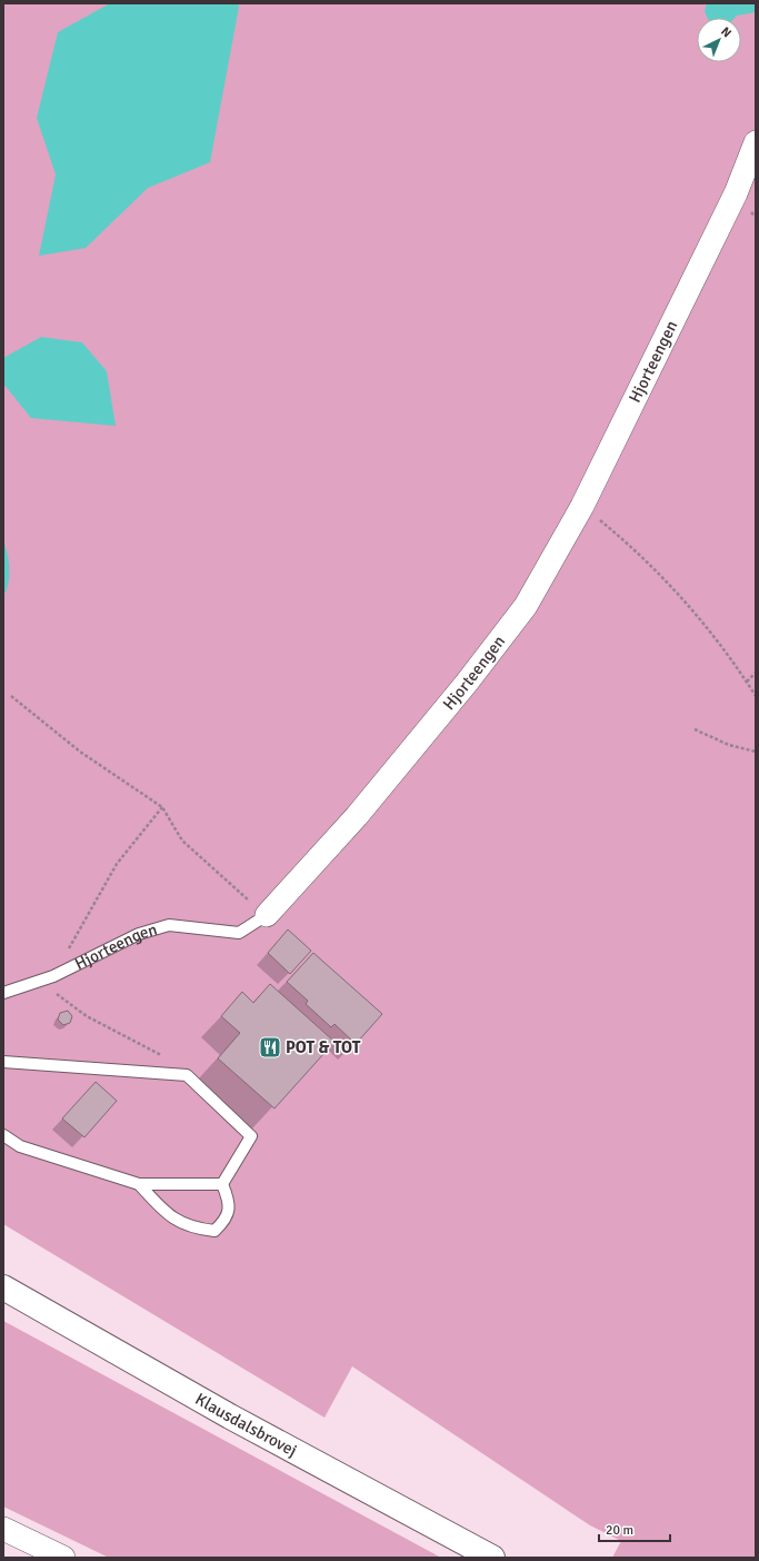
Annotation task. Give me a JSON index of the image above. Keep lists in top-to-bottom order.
{
  "streets": {
    "street": ["Hjorteengen", "Klausdalsbrovej"]
  },
  "places": {
    "restaurant": ["POT & TOT"]
  },
  "scale_bar": "20 m",
  "north": "top right"
}
